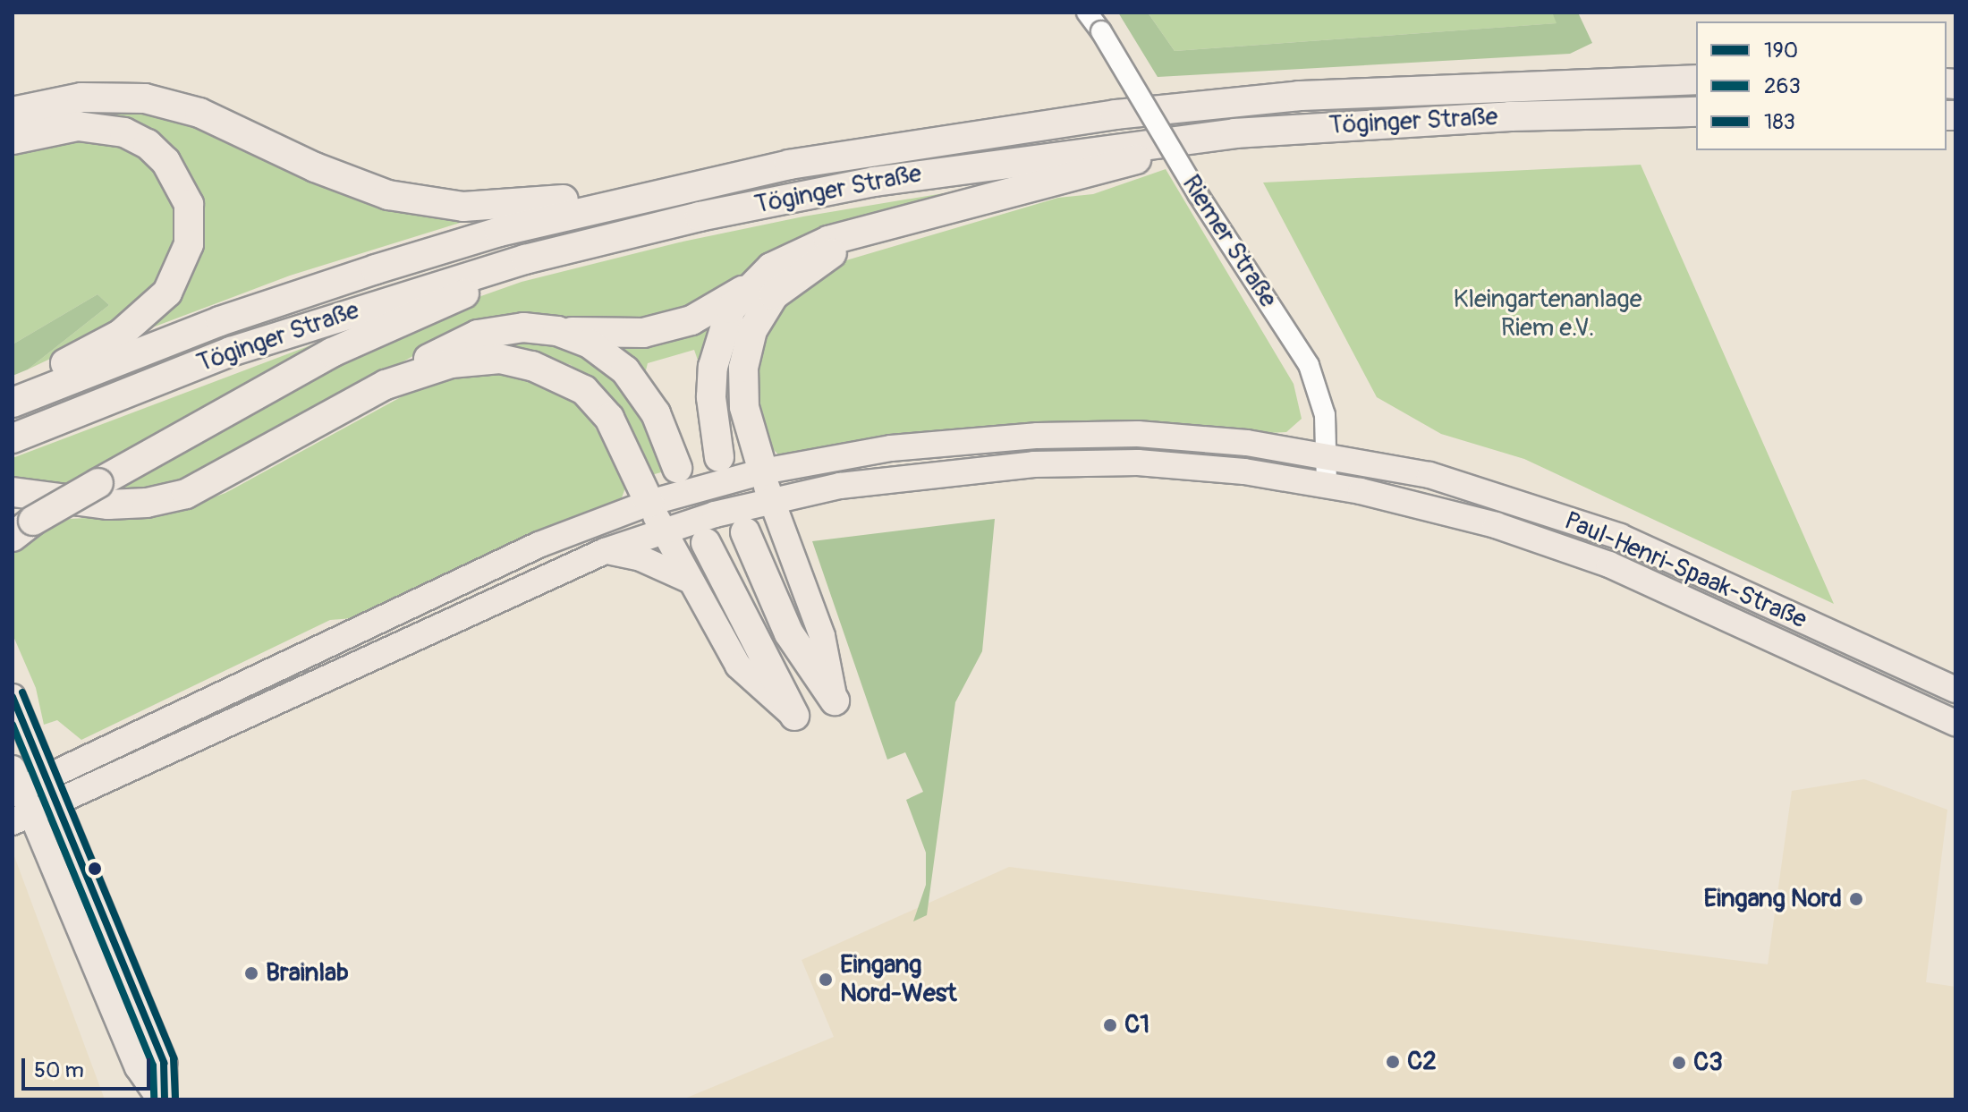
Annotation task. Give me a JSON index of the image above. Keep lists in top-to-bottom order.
{
  "streets": {
    "highway": ["Töginger Straße"],
    "main road": ["Paul-Henri-Spaak-Straße"],
    "street": ["Riemer Straße"]
  },
  "crossings": [
    ["Riemer Straße", "Paul-Henri-Spaak-Straße"]
  ],
  "parks": ["Kleingartenanlage Riem e.V."],
  "places": [
    "Eingang Nord",
    "Brainlab",
    "Eingang Nord-West",
    "C1",
    "C2",
    "C3"
  ],
  "lines": ["transit line 183", "transit line 190", "transit line 263"],
  "legend": ["190", "263", "183"],
  "scale_bar": "50 m"
}
